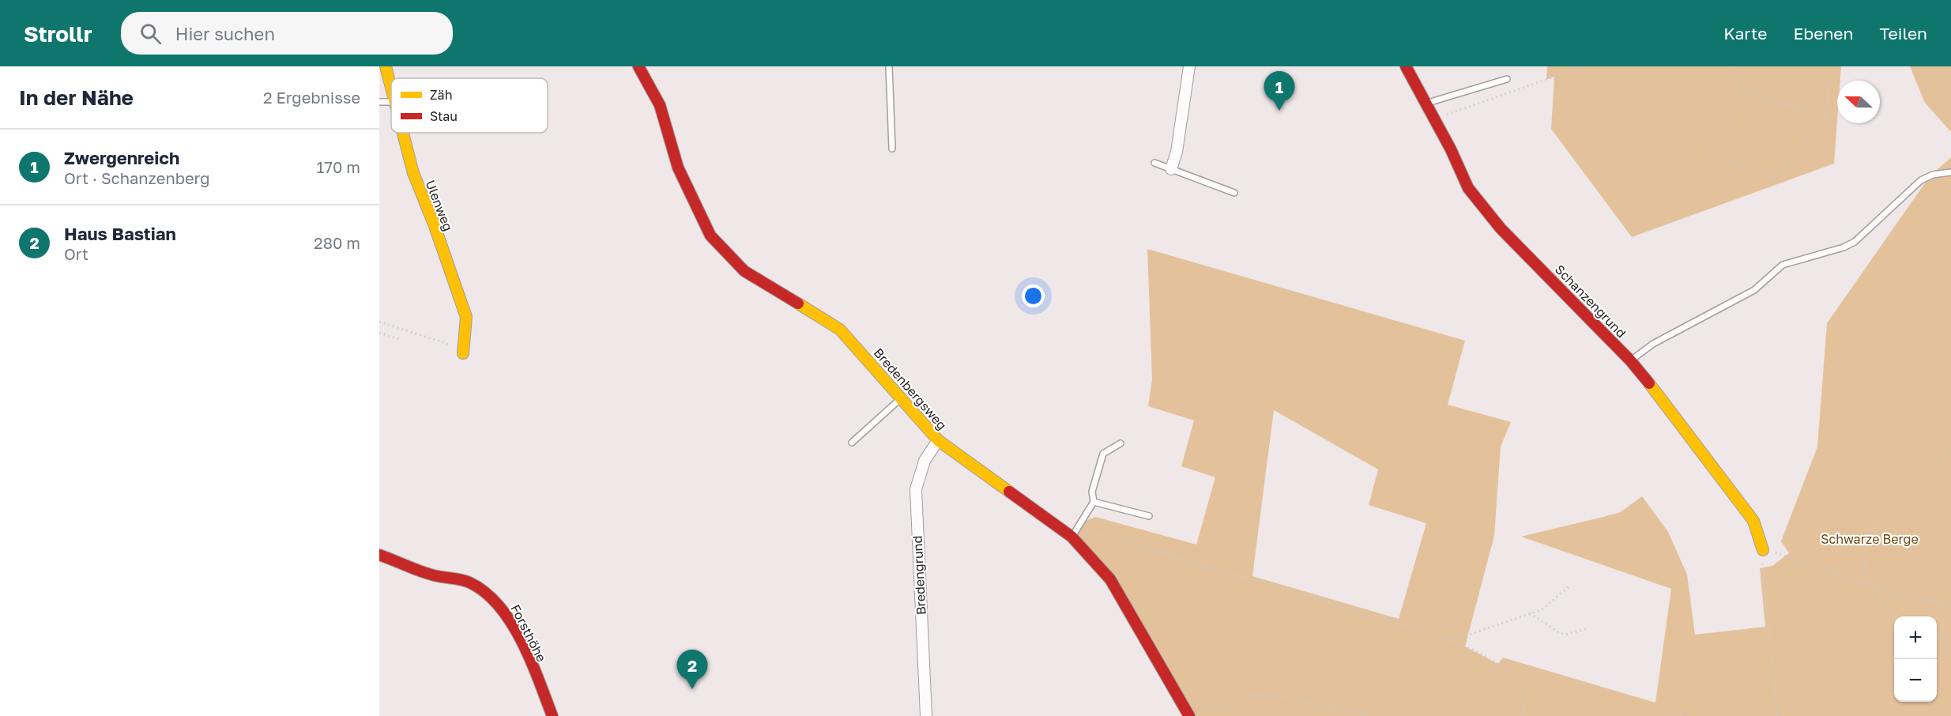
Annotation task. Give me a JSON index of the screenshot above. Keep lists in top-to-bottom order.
{
  "streets": {
    "street": [
      "Ulenweg",
      "Schanzengrund",
      "Bredenbergsweg",
      "Bredengrund",
      "Forsthöhe"
    ]
  },
  "crossings": [
    ["Bredenbergsweg", "Bredengrund"]
  ],
  "parks": ["Schwarze Berge"],
  "legend": ["Zäh", "Stau"],
  "north": "left",
  "page": {
    "header": "Strollr",
    "search": "Hier suchen",
    "nav": ["Karte", "Ebenen", "Teilen"],
    "heading": ["In der Nähe", "2 Ergebnisse"],
    "pins": ["1", "2"],
    "list": [
      {
        "mark": "1",
        "name": "Zwergenreich",
        "note": "Ort · Schanzenberg",
        "value": "170 m"
      },
      {
        "mark": "2",
        "name": "Haus Bastian",
        "note": "Ort",
        "value": "280 m"
      }
    ],
    "map_buttons": ["+", "−"]
  }
}
